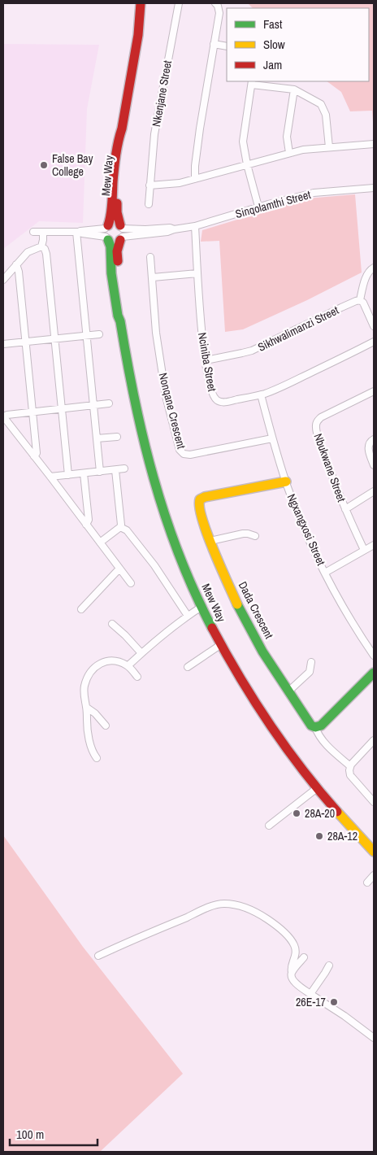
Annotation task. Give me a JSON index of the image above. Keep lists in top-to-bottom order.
{
  "streets": {
    "main road": ["Mew Way", "Dada Crescent"],
    "street": [
      "Nkenjane Street",
      "Sinqolamthi Street",
      "Sikhwalimanzi Street",
      "Nciniba Street",
      "Nonqane Crescent",
      "Nbukwane Street",
      "Ngxangxosi Street"
    ]
  },
  "crossings": [
    ["Mew Way", "Sinqolamthi Street"],
    ["Sinqolamthi Street", "Nciniba Street"],
    ["Sikhwalimanzi Street", "Nciniba Street"],
    ["Nciniba Street", "Ngxangxosi Street"],
    ["Nonqane Crescent", "Ngxangxosi Street"],
    ["Ngxangxosi Street", "Dada Crescent"]
  ],
  "places": [
    "False Bay College",
    "28A-20",
    "28A-12",
    "26E-17"
  ],
  "legend": ["Fast", "Slow", "Jam"],
  "scale_bar": "100 m"
}
